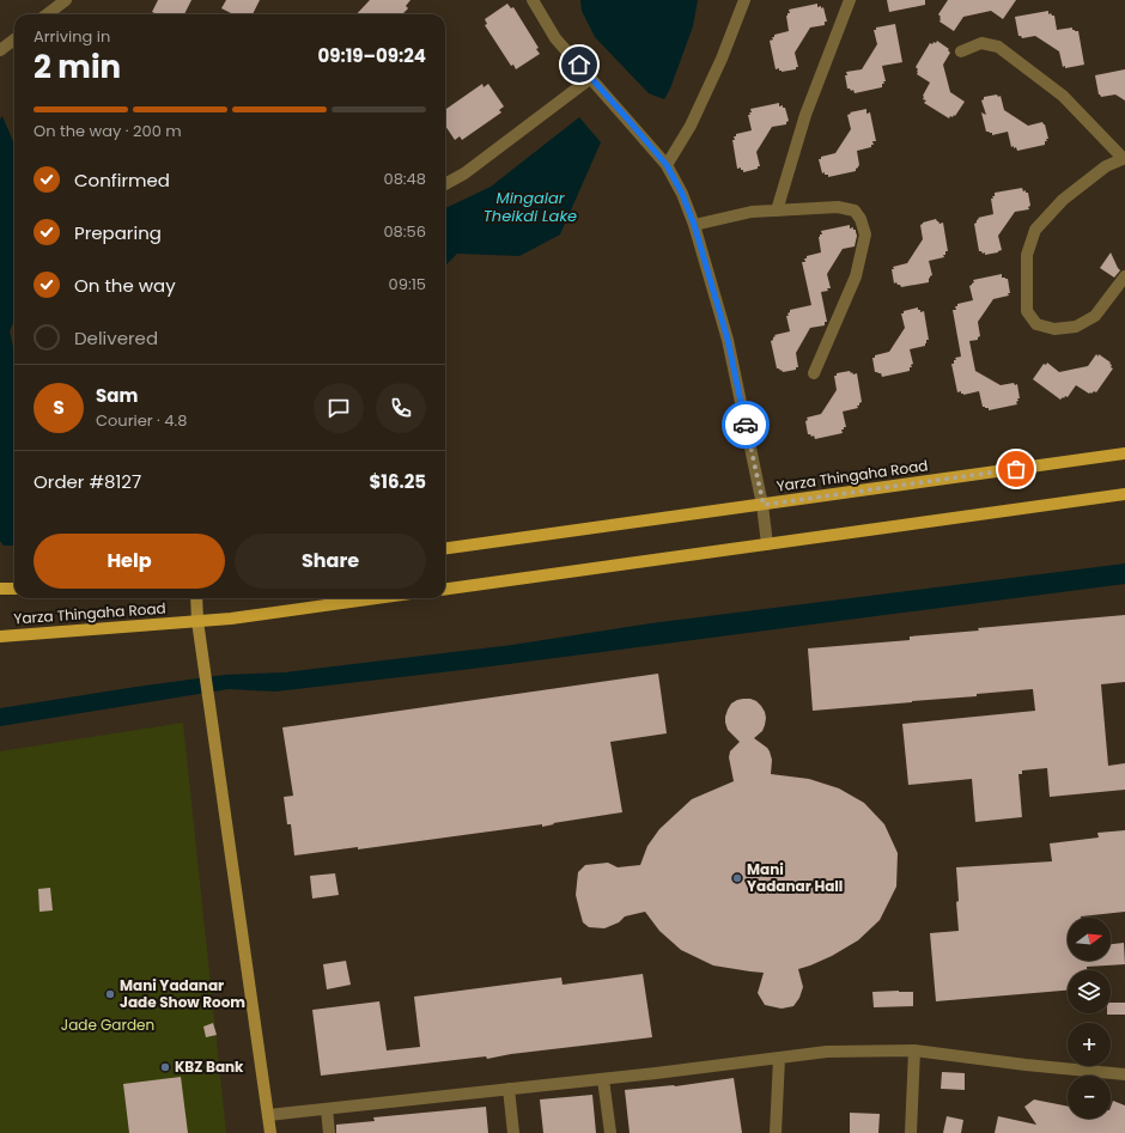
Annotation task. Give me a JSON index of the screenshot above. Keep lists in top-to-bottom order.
{
  "streets": {
    "main road": ["Yarza Thingaha Road"]
  },
  "water": ["Mingalar Theikdi Lake"],
  "parks": ["Jade Garden"],
  "places": ["Mani Yadanar Hall", "Mani Yadanar Jade Show Room", "KBZ Bank"],
  "north": "right",
  "page": {
    "heading": ["2 min", "Arriving in", "09:19–09:24"],
    "panel": [
      "Sam",
      "Courier · 4.8",
      "Order #8127",
      "$16.25"
    ],
    "bar": "On the way · 200 m",
    "list": [
      ["Confirmed", "08:48"],
      ["Preparing", "08:56"],
      ["On the way", "09:15"],
      "Delivered"
    ],
    "round": "S",
    "buttons": ["Help", "Share"],
    "map_buttons": ["+", "−"]
  }
}
